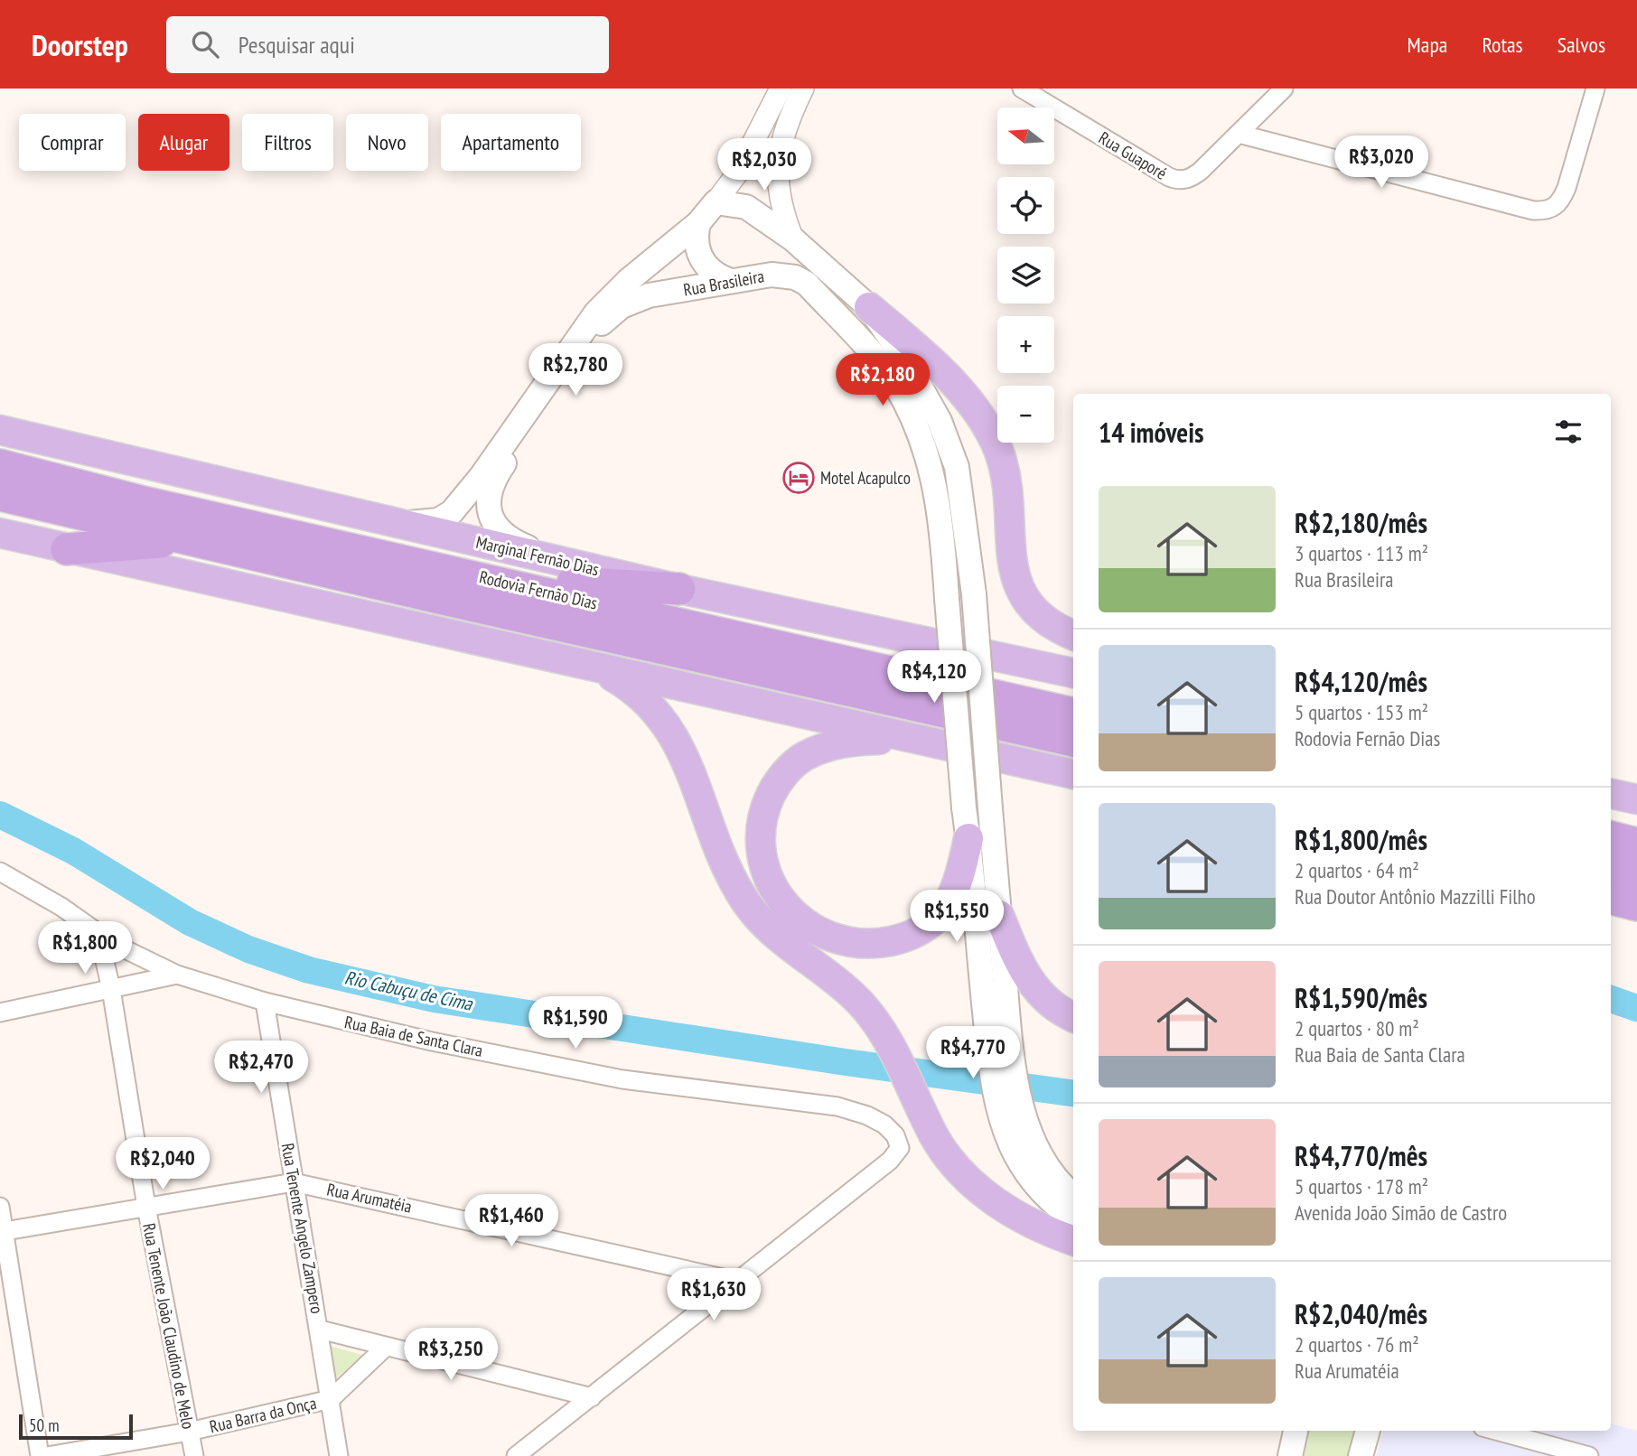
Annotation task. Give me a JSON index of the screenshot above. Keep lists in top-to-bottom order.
{
  "streets": {
    "highway": ["Marginal Fernão Dias", "Rodovia Fernão Dias"],
    "main road": ["Rua Brasileira"],
    "street": [
      "Rua Guaporé",
      "Rua Baia de Santa Clara",
      "Rua Arumatéia",
      "Rua Tenente Angelo Zampero",
      "Rua Tenente João Claudino de Melo",
      "Rua Barra da Onça"
    ]
  },
  "crossings": [
    ["Rua Brasileira", "Marginal Fernão Dias"],
    ["Rua Baia de Santa Clara", "Rua Arumatéia"],
    ["Rua Baia de Santa Clara", "Rua Tenente Angelo Zampero"],
    ["Rua Baia de Santa Clara", "Rua Tenente João Claudino de Melo"],
    ["Rua Arumatéia", "Rua Tenente Angelo Zampero"],
    ["Rua Arumatéia", "Rua Tenente João Claudino de Melo"],
    ["Rua Tenente Angelo Zampero", "Rua Barra da Onça"],
    ["Rua Tenente João Claudino de Melo", "Rua Barra da Onça"]
  ],
  "water": ["Rio Cabuçu de Cima"],
  "places": {
    "hotel": ["Motel Acapulco"]
  },
  "scale_bar": "50 m",
  "north": "left",
  "page": {
    "header": "Doorstep",
    "search": "Pesquisar aqui",
    "nav": ["Mapa", "Rotas", "Salvos"],
    "map_buttons": ["+", "−"],
    "chip": [
      "Comprar",
      "Alugar",
      "Filtros",
      "Novo",
      "Apartamento"
    ],
    "price": [
      "R$3,020",
      "R$2,030",
      "R$2,780",
      "R$2,180",
      "R$4,120",
      "R$1,550",
      "R$1,800",
      "R$1,590",
      "R$4,770",
      "R$2,470",
      "R$2,040",
      "R$1,460",
      "R$1,630",
      "R$3,250"
    ],
    "heading": "14 imóveis",
    "list": [
      {
        "name": "R$2,180/mês",
        "note": "3 quartos · 113 m² · Rua Brasileira"
      },
      {
        "name": "R$4,120/mês",
        "note": "5 quartos · 153 m² · Rodovia Fernão Dias"
      },
      {
        "name": "R$1,800/mês",
        "note": "2 quartos · 64 m² · Rua Doutor Antônio Mazzilli Filho"
      },
      {
        "name": "R$1,590/mês",
        "note": "2 quartos · 80 m² · Rua Baia de Santa Clara"
      },
      {
        "name": "R$4,770/mês",
        "note": "5 quartos · 178 m² · Avenida João Simão de Castro"
      },
      {
        "name": "R$2,040/mês",
        "note": "2 quartos · 76 m² · Rua Arumatéia"
      }
    ],
    "scale": "50 m"
  }
}
